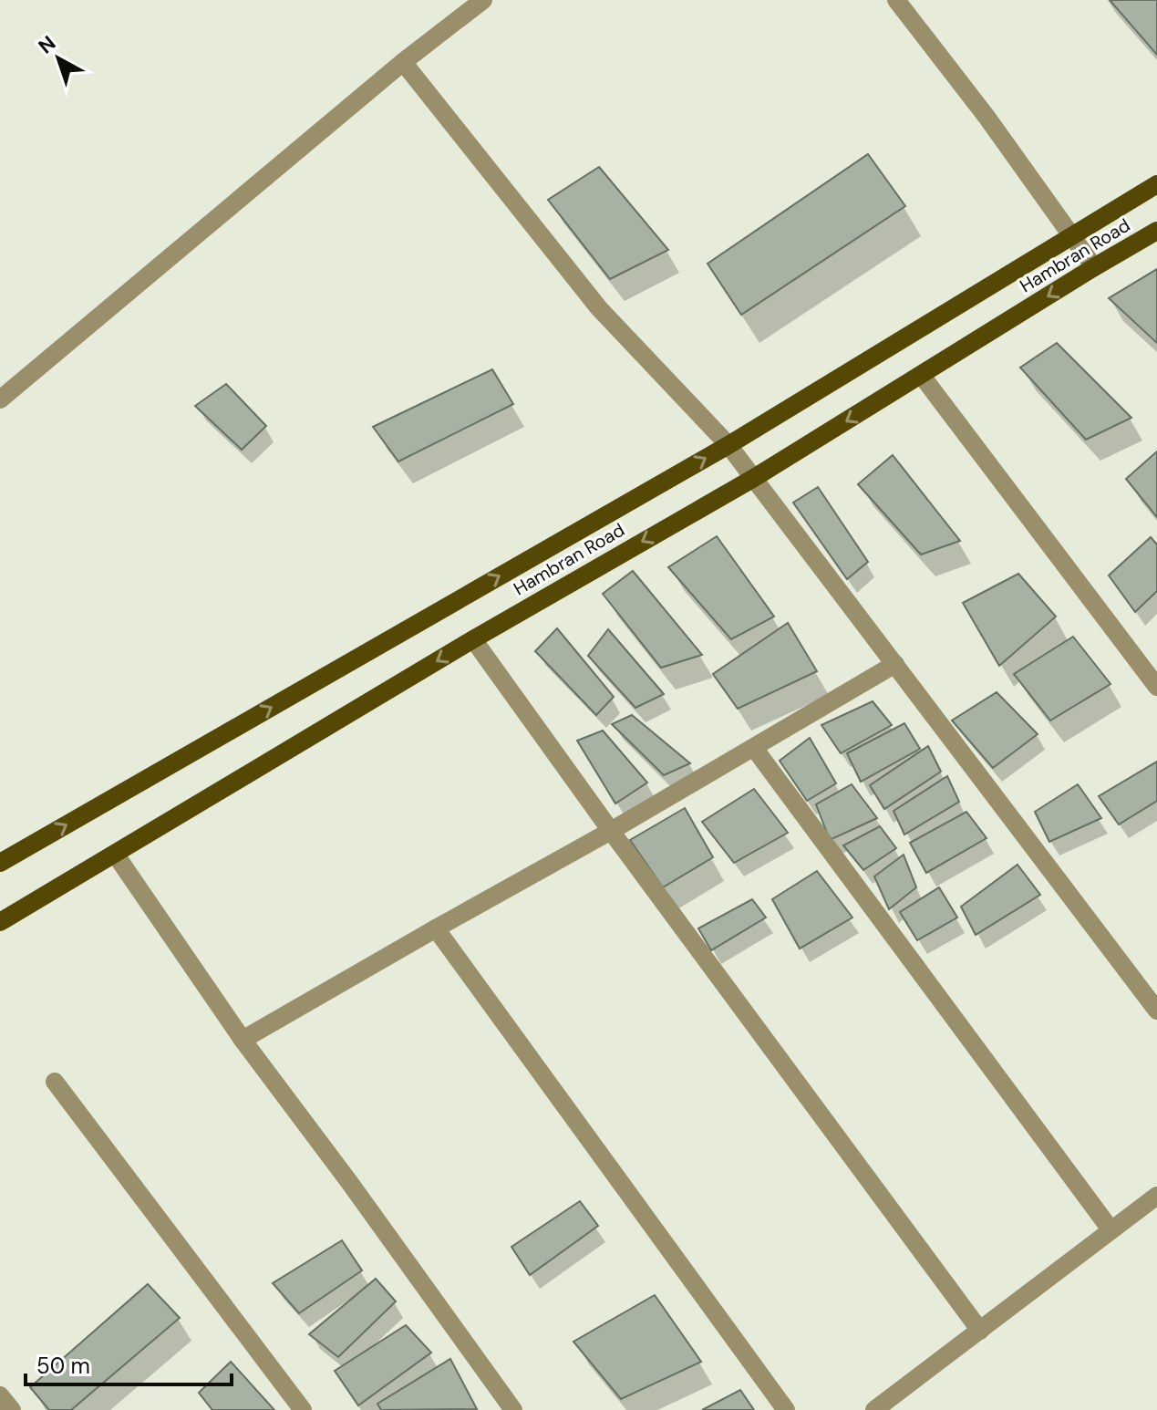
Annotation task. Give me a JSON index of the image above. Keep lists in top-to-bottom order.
{
  "streets": {
    "main road": ["Hambran Road"]
  },
  "scale_bar": "50 m",
  "north": "top left"
}
